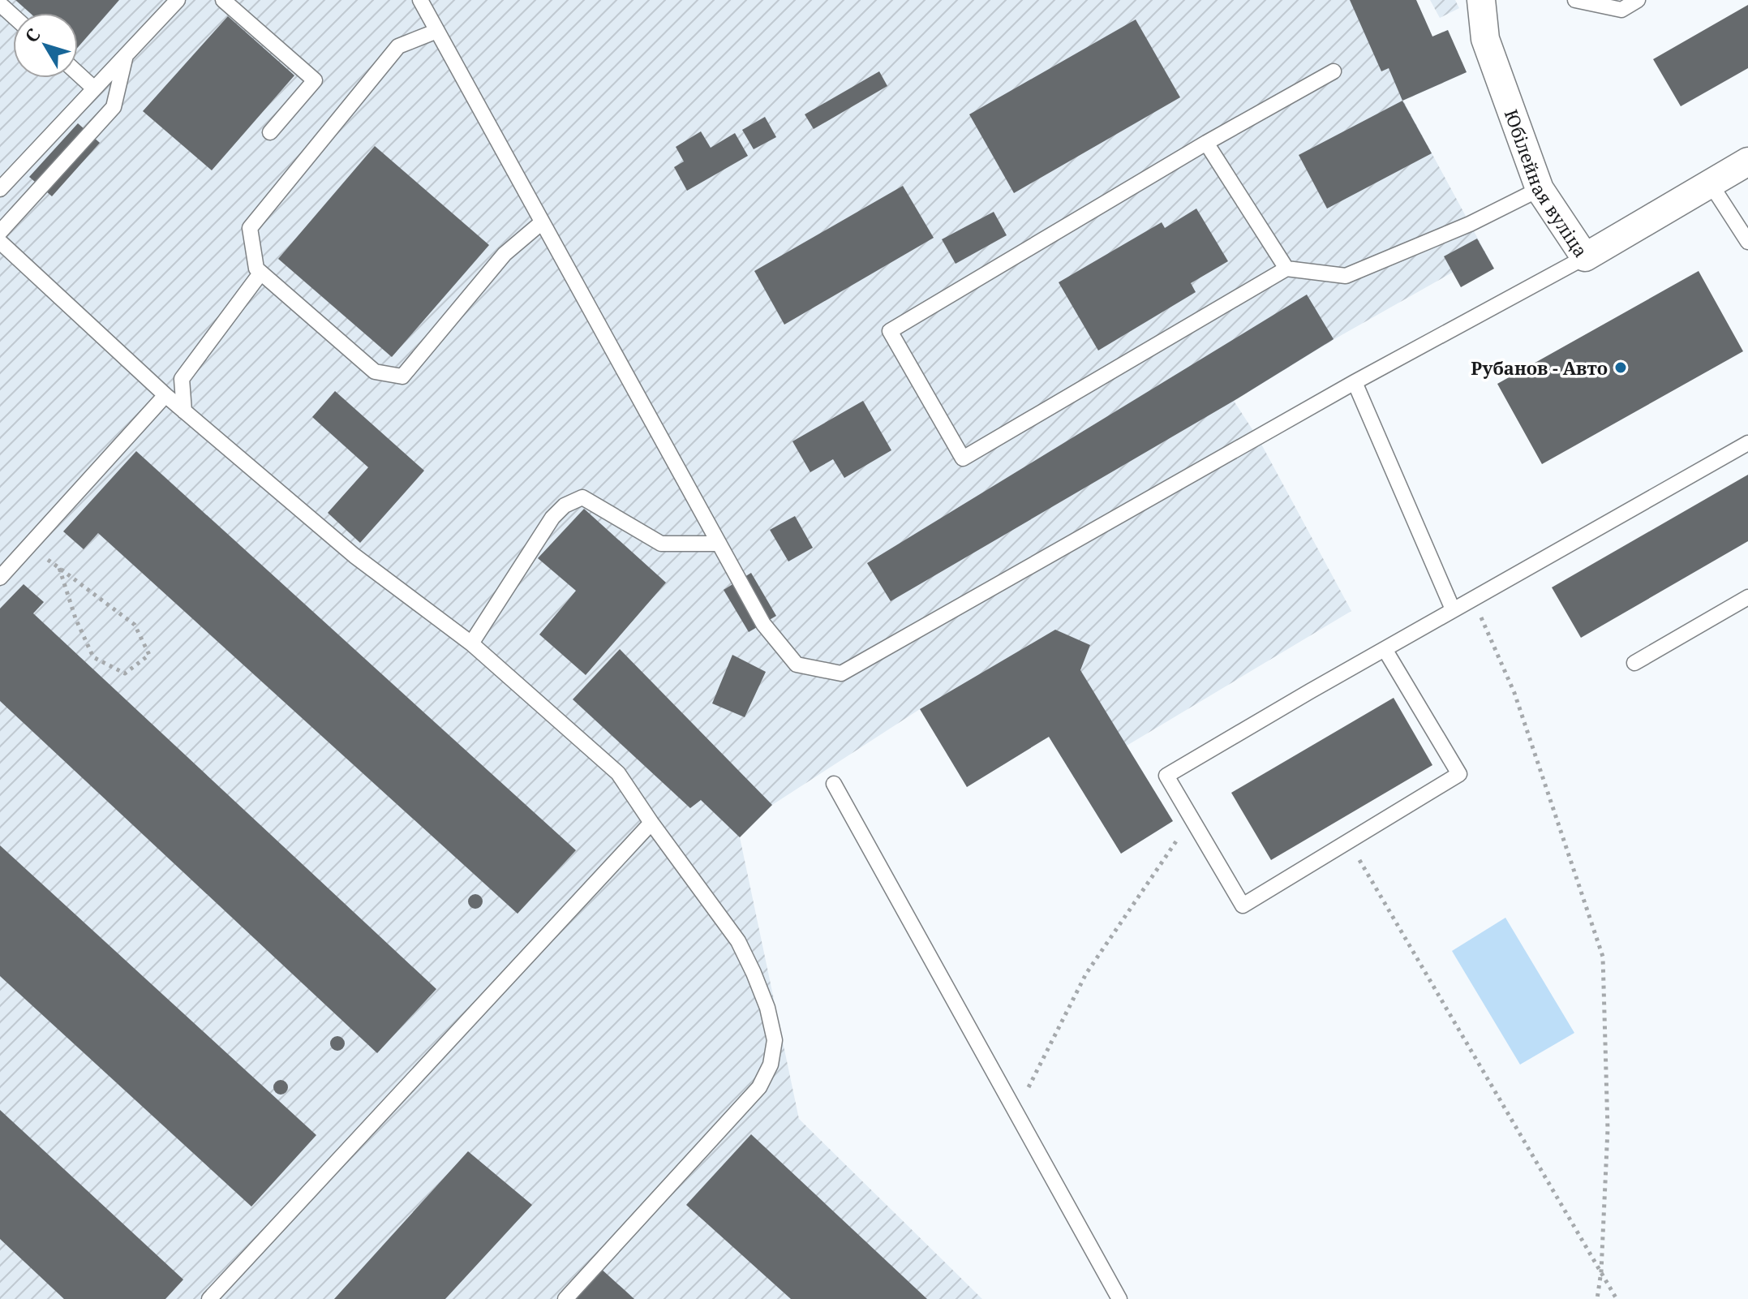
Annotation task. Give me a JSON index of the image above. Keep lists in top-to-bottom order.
{
  "streets": {
    "street": ["Юбілейная вуліца"]
  },
  "places": ["Рубанов - Авто"],
  "north": "top left"
}
